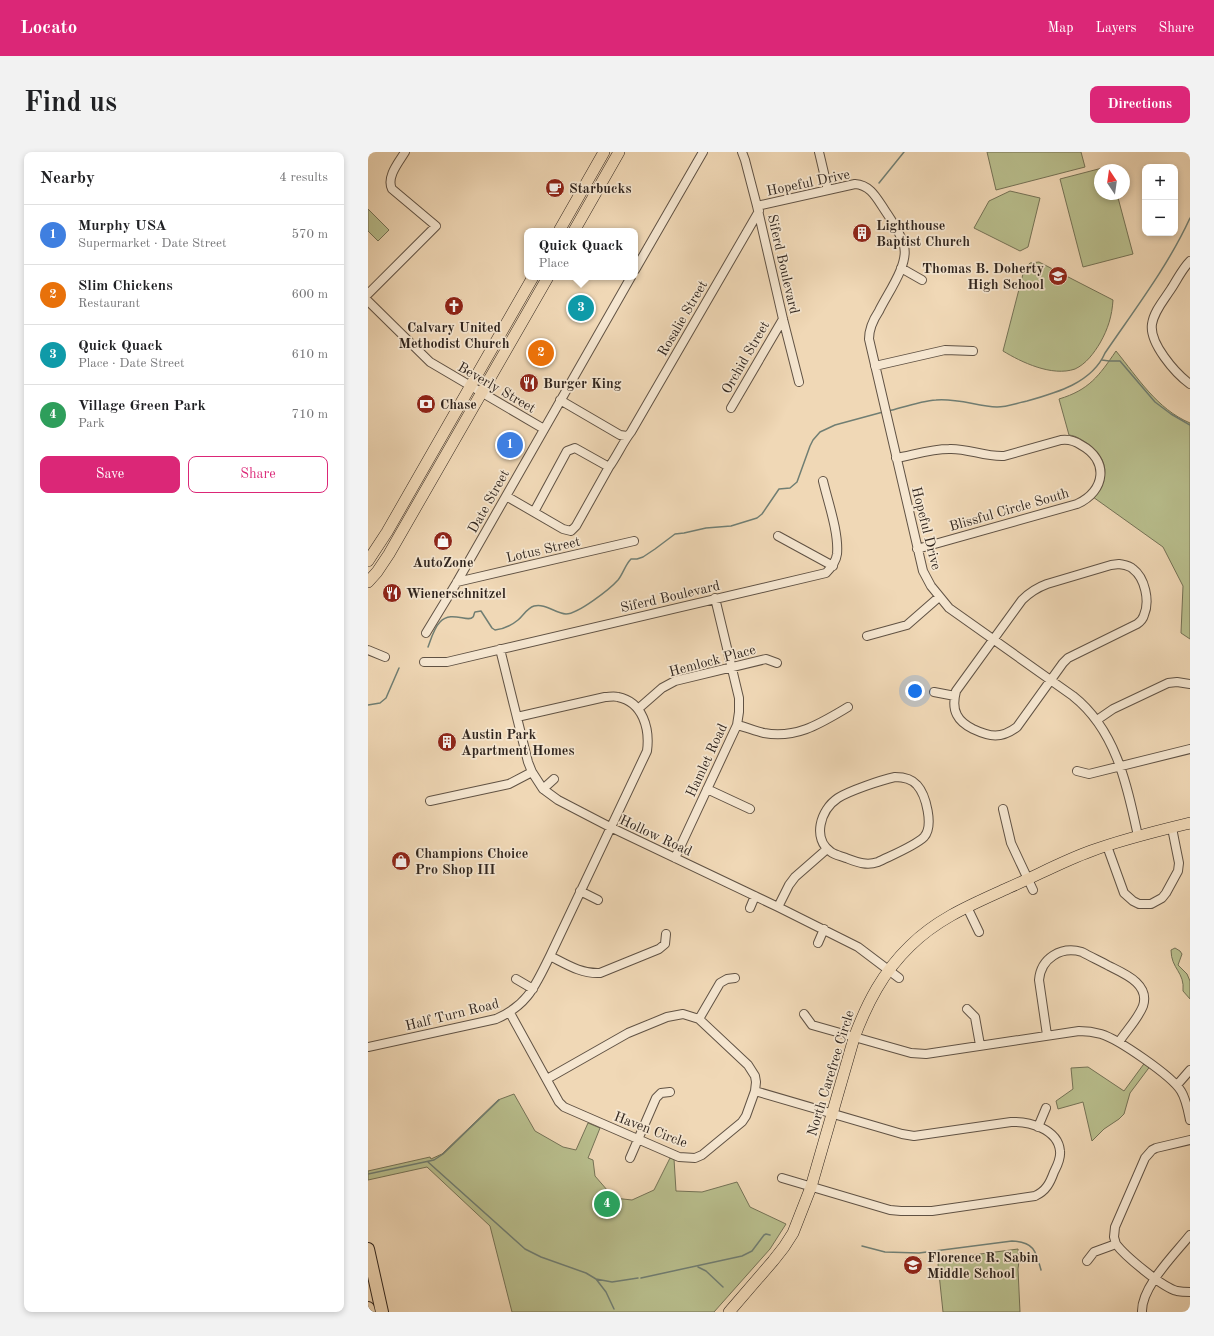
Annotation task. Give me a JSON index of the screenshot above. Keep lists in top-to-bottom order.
{
  "streets": {
    "main road": ["North Carefree Circle"],
    "street": [
      "Hopeful Drive",
      "Siferd Boulevard",
      "Rosalie Street",
      "Orchid Street",
      "Beverly Street",
      "Date Street",
      "Blissful Circle South",
      "Lotus Street",
      "Hemlock Place",
      "Hamlet Road",
      "Hollow Road",
      "Half Turn Road",
      "Haven Circle"
    ]
  },
  "crossings": [
    ["Hopeful Drive", "Siferd Boulevard"],
    ["Hopeful Drive", "Rosalie Street"],
    ["Hopeful Drive", "Blissful Circle South"],
    ["Hopeful Drive", "North Carefree Circle"],
    ["Siferd Boulevard", "Rosalie Street"],
    ["Siferd Boulevard", "Orchid Street"],
    ["Siferd Boulevard", "Hamlet Road"],
    ["Siferd Boulevard", "Hollow Road"],
    ["Beverly Street", "Date Street"],
    ["Date Street", "Lotus Street"],
    ["Hemlock Place", "Hamlet Road"],
    ["Hemlock Place", "Half Turn Road"],
    ["Hamlet Road", "Hollow Road"],
    ["Hollow Road", "Half Turn Road"],
    ["Hollow Road", "North Carefree Circle"],
    ["Half Turn Road", "Haven Circle"]
  ],
  "places": {
    "cafe": ["Starbucks"],
    "building": ["Lighthouse Baptist Church", "Austin Park Apartment Homes"],
    "school or university": ["Thomas B. Doherty High School", "Florence R. Sabin Middle School"],
    "church": ["Calvary United Methodist Church"],
    "restaurant": ["Burger King", "Wienerschnitzel"],
    "bank": ["Chase"],
    "shop": ["AutoZone", "Champions Choice Pro Shop III"]
  },
  "north": "top",
  "page": {
    "header": "Locato",
    "nav": ["Map", "Layers", "Share"],
    "buttons": [
      "Directions",
      ["Save", "Share"]
    ],
    "title": "Find us",
    "heading": ["Nearby", "4 results"],
    "map_buttons": ["+", "−"],
    "list": [
      {
        "mark": "1",
        "name": "Murphy USA",
        "note": "Supermarket · Date Street",
        "value": "570 m"
      },
      {
        "mark": "2",
        "name": "Slim Chickens",
        "note": "Restaurant",
        "value": "600 m"
      },
      {
        "mark": "3",
        "name": "Quick Quack",
        "note": "Place · Date Street",
        "value": "610 m"
      },
      {
        "mark": "4",
        "name": "Village Green Park",
        "note": "Park",
        "value": "710 m"
      }
    ],
    "popup": ["Quick Quack", "Place"],
    "pins": [
      "3",
      "2",
      "1",
      "4"
    ]
  }
}
